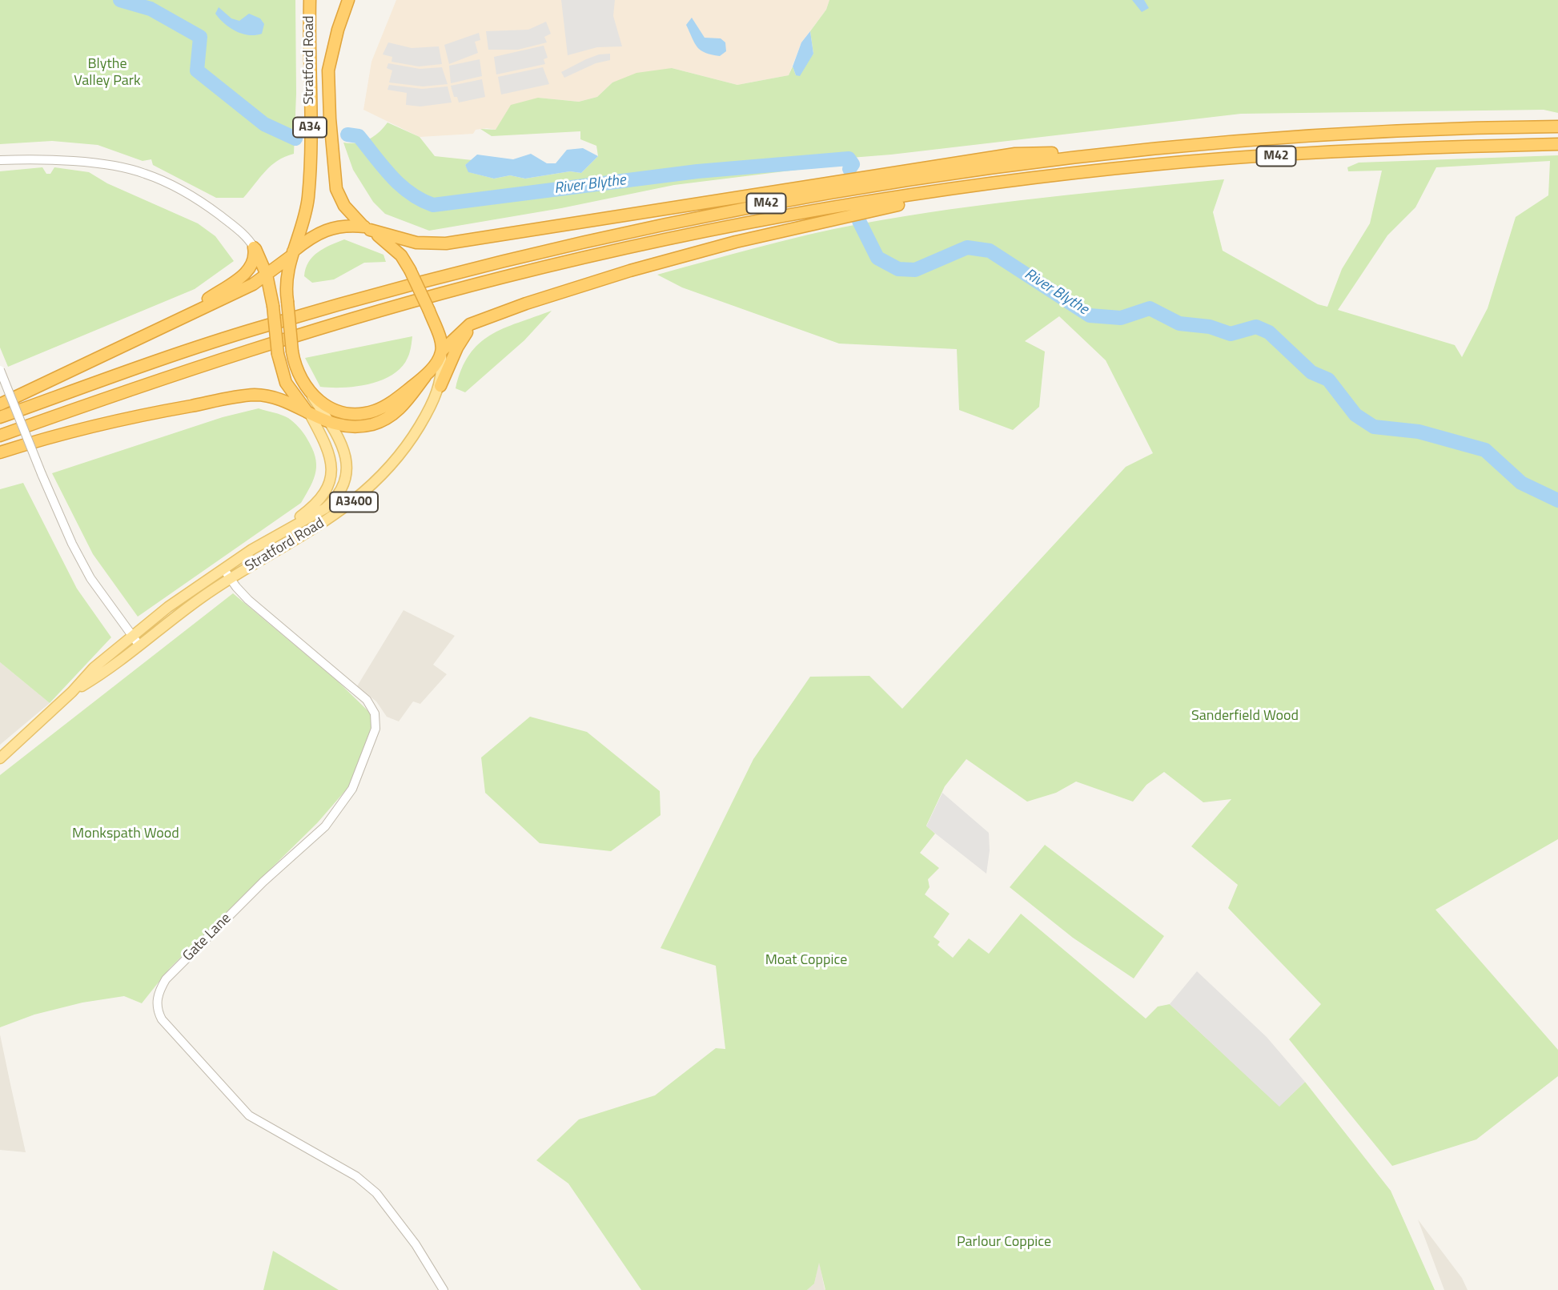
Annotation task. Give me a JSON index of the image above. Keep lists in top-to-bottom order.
{
  "streets": {
    "highway": ["Stratford Road", "A34", "M42"],
    "main road": ["A3400"],
    "street": ["Gate Lane"]
  },
  "crossings": [
    ["Stratford Road", "A34"],
    ["Stratford Road", "Gate Lane"]
  ],
  "water": ["River Blythe"],
  "parks": [
    "Blythe Valley Park",
    "Sanderfield Wood",
    "Monkspath Wood",
    "Moat Coppice",
    "Parlour Coppice"
  ]
}
